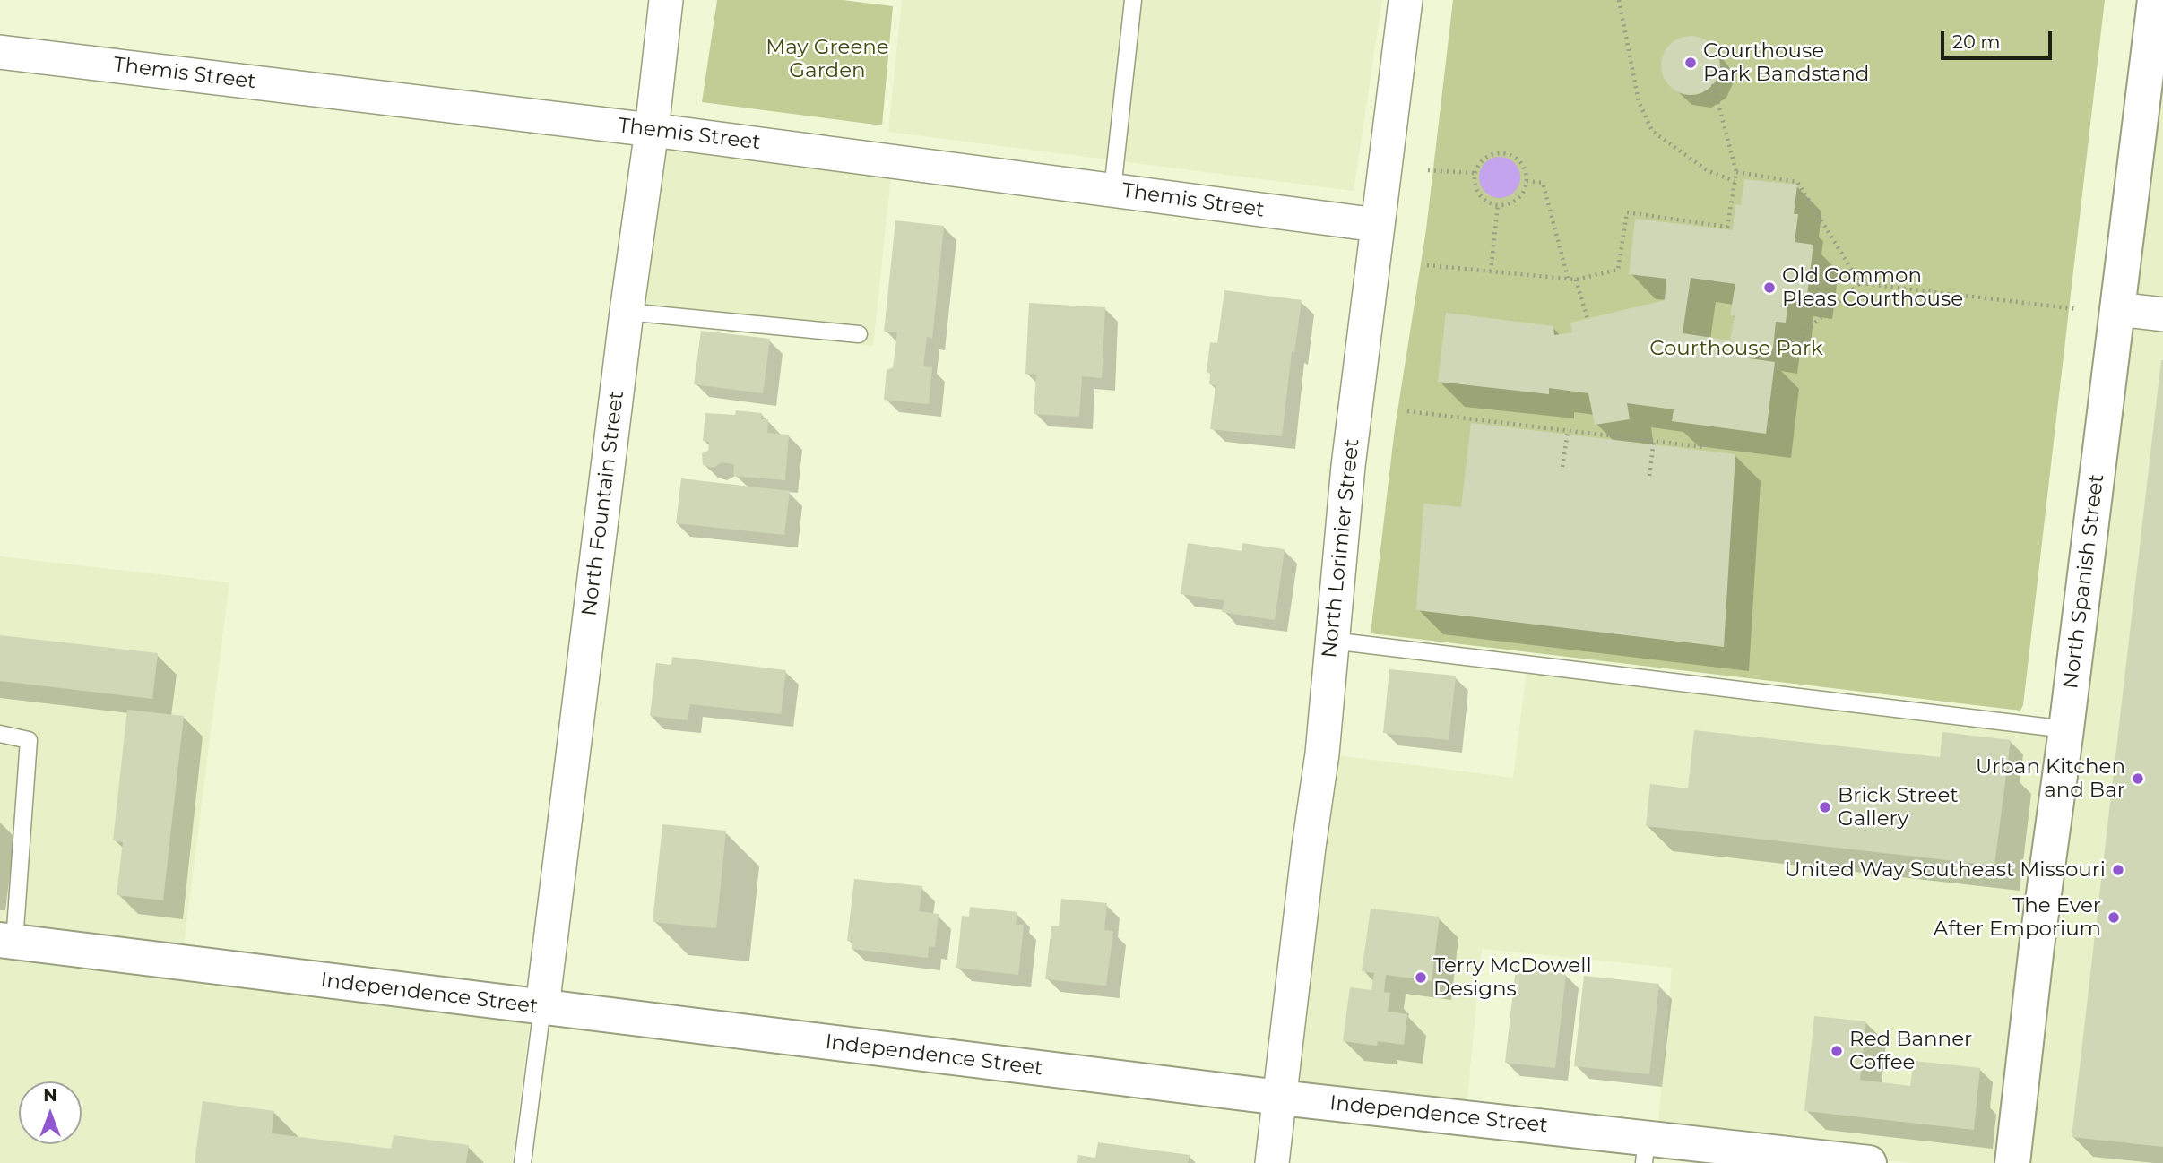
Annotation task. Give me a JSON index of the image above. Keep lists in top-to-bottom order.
{
  "streets": {
    "street": [
      "Themis Street",
      "North Fountain Street",
      "North Lorimier Street",
      "North Spanish Street",
      "Independence Street"
    ]
  },
  "crossings": [
    ["Themis Street", "North Fountain Street"],
    ["Themis Street", "North Lorimier Street"],
    ["North Fountain Street", "Independence Street"],
    ["North Lorimier Street", "Independence Street"]
  ],
  "parks": ["May Greene Garden", "Courthouse Park"],
  "places": [
    "Courthouse Park Bandstand",
    "Old Common Pleas Courthouse",
    "Urban Kitchen and Bar",
    "Brick Street Gallery",
    "United Way Southeast Missouri",
    "The Ever After Emporium",
    "Terry McDowell Designs",
    "Red Banner Coffee"
  ],
  "scale_bar": "20 m",
  "north": "top"
}
